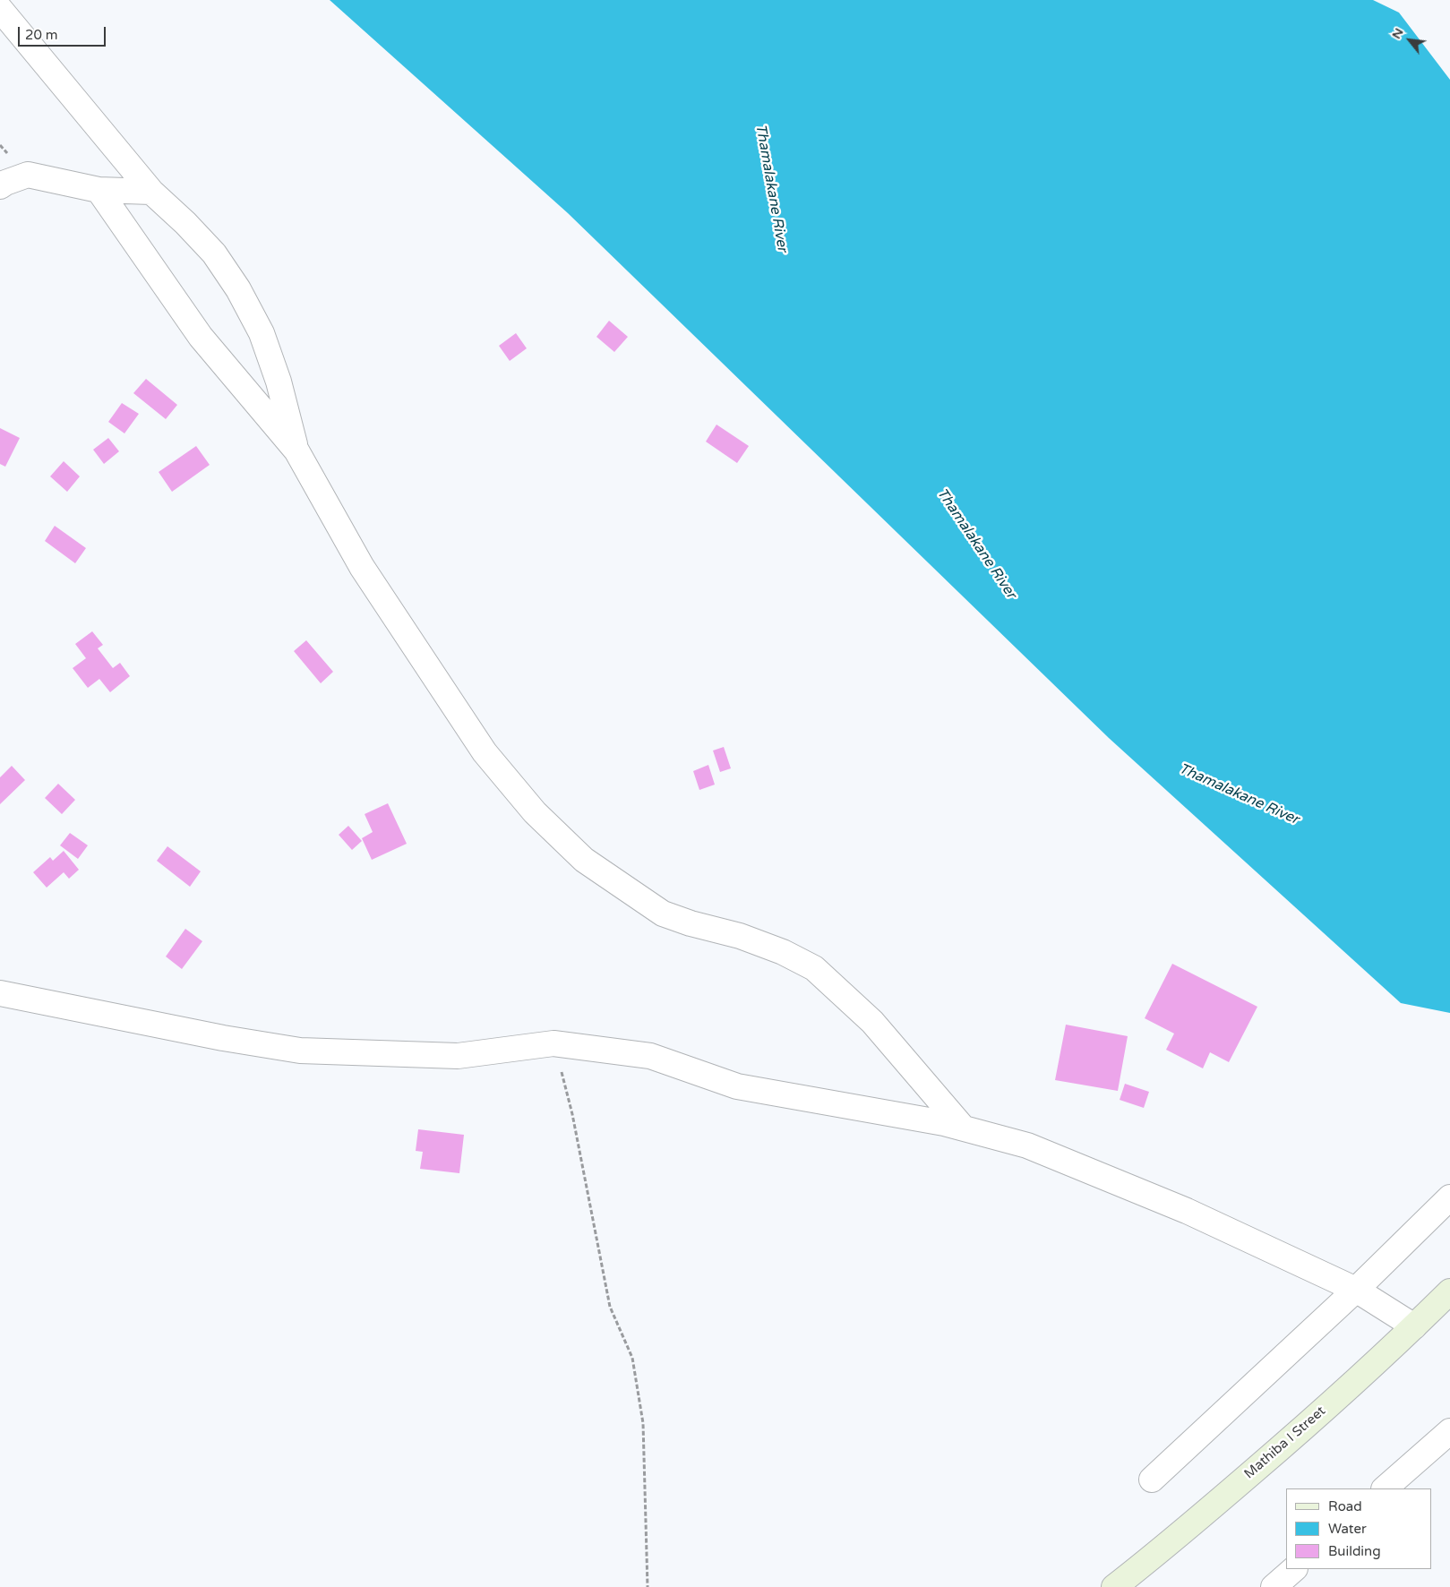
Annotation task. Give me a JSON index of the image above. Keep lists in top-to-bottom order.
{
  "streets": {
    "street": ["Mathiba I Street"]
  },
  "water": ["Thamalakane River"],
  "legend": ["Road", "Water", "Building"],
  "scale_bar": "20 m",
  "north": "top left"
}
